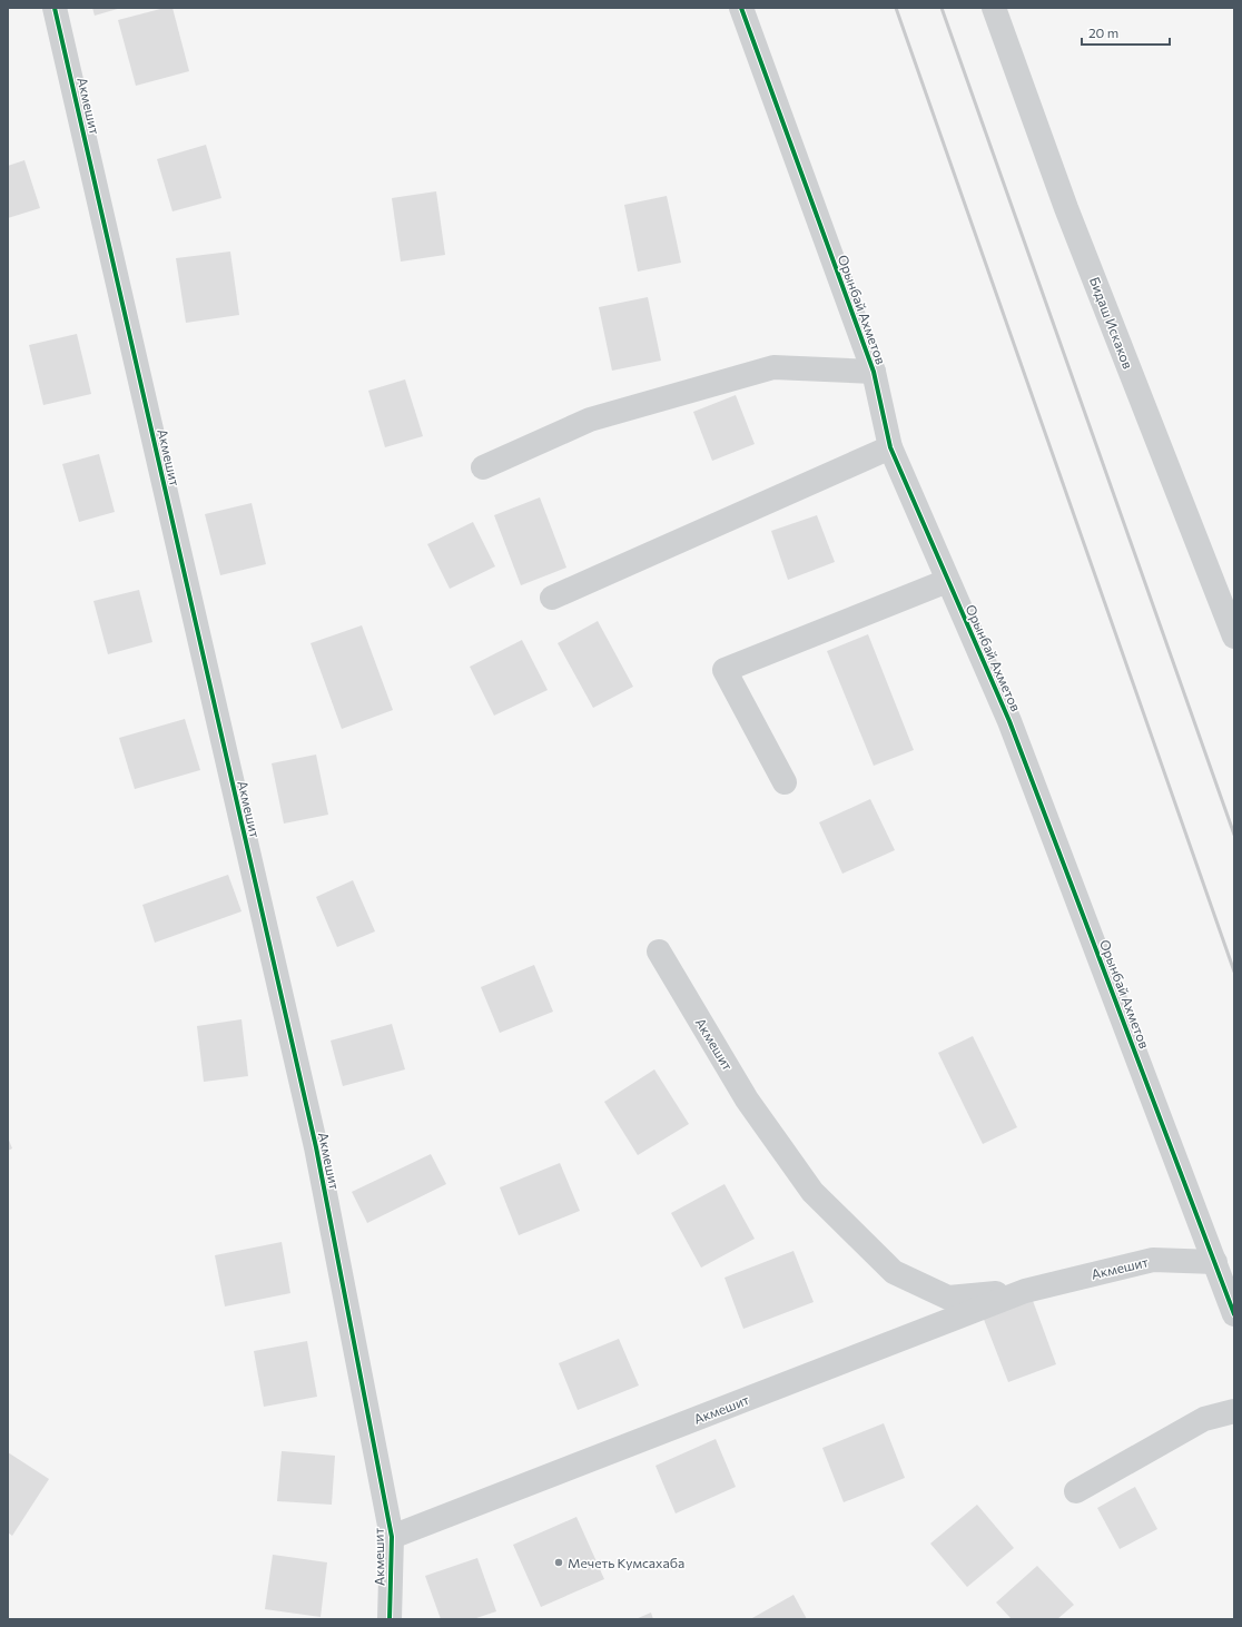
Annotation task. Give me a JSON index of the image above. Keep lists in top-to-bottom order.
{
  "streets": {
    "street": ["Акмешит", "Орынбай Ахметов", "Бидаш Искаков"]
  },
  "crossings": [
    ["Акмешит", "Орынбай Ахметов"]
  ],
  "places": ["Мечеть Кумсахаба"],
  "scale_bar": "20 m"
}
